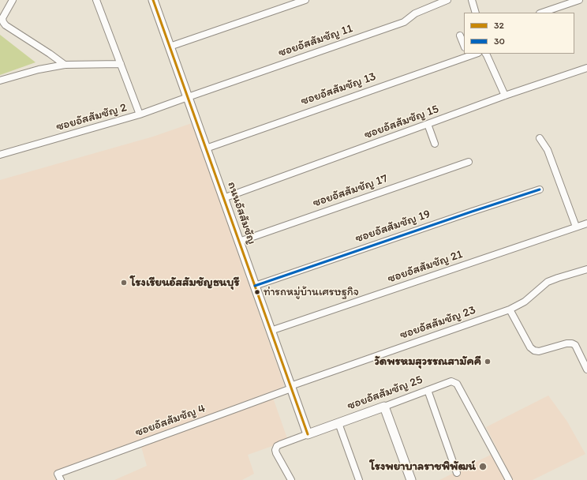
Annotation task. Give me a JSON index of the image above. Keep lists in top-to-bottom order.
{
  "streets": {
    "street": [
      "ซอยอัสสัมชัญ 11",
      "ซอยอัสสัมชัญ 13",
      "ซอยอัสสัมชัญ 2",
      "ซอยอัสสัมชัญ 15",
      "ซอยอัสสัมชัญ 17",
      "ถนนอัสสัมชัญ",
      "ซอยอัสสัมชัญ 19",
      "ซอยอัสสัมชัญ 21",
      "ซอยอัสสัมชัญ 23",
      "ซอยอัสสัมชัญ 25",
      "ซอยอัสสัมชัญ 4"
    ]
  },
  "crossings": [
    ["ซอยอัสสัมชัญ 11", "ซอยอัสสัมชัญ 2"],
    ["ซอยอัสสัมชัญ 11", "ถนนอัสสัมชัญ"],
    ["ซอยอัสสัมชัญ 13", "ถนนอัสสัมชัญ"],
    ["ซอยอัสสัมชัญ 2", "ถนนอัสสัมชัญ"],
    ["ซอยอัสสัมชัญ 15", "ถนนอัสสัมชัญ"],
    ["ซอยอัสสัมชัญ 17", "ถนนอัสสัมชัญ"],
    ["ถนนอัสสัมชัญ", "ซอยอัสสัมชัญ 19"],
    ["ถนนอัสสัมชัญ", "ซอยอัสสัมชัญ 21"],
    ["ถนนอัสสัมชัญ", "ซอยอัสสัมชัญ 23"],
    ["ถนนอัสสัมชัญ", "ซอยอัสสัมชัญ 25"],
    ["ถนนอัสสัมชัญ", "ซอยอัสสัมชัญ 4"],
    ["ซอยอัสสัมชัญ 23", "ซอยอัสสัมชัญ 4"]
  ],
  "places": [
    "โรงเรียนอัสสัมชัญธนบุรี",
    "ท่ารถหมู่บ้านเศรษฐกิจ",
    "วัดพรหมสุวรรณสามัคคี",
    "โรงพยาบาลราชพิพัฒน์"
  ],
  "lines": ["transit line 32", "transit line 30"],
  "legend": ["32", "30"]
}
